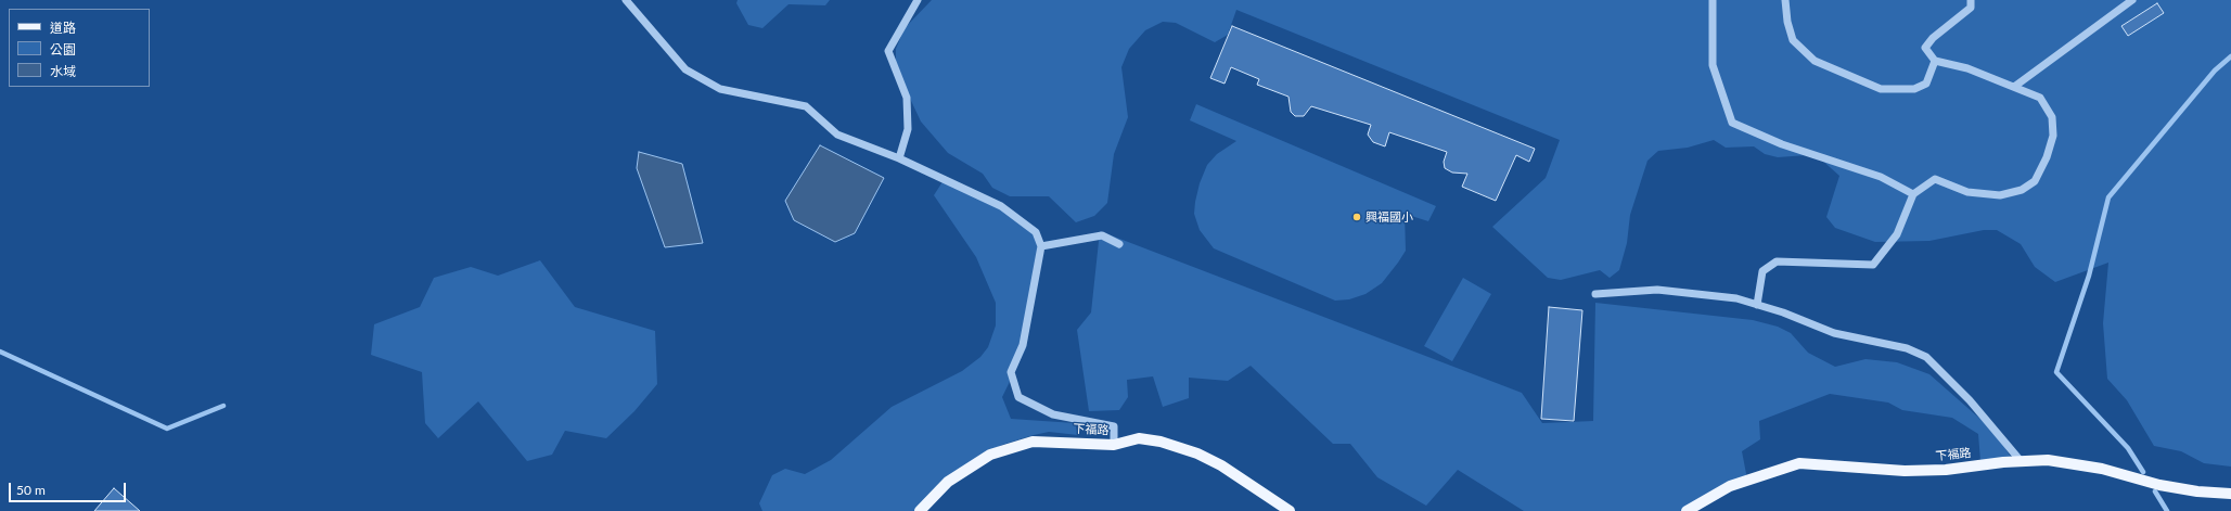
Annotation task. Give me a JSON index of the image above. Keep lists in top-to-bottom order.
{
  "streets": {
    "main road": ["下福路"]
  },
  "places": ["興福國小"],
  "legend": ["道路", "公園", "水域"],
  "scale_bar": "50 m"
}
